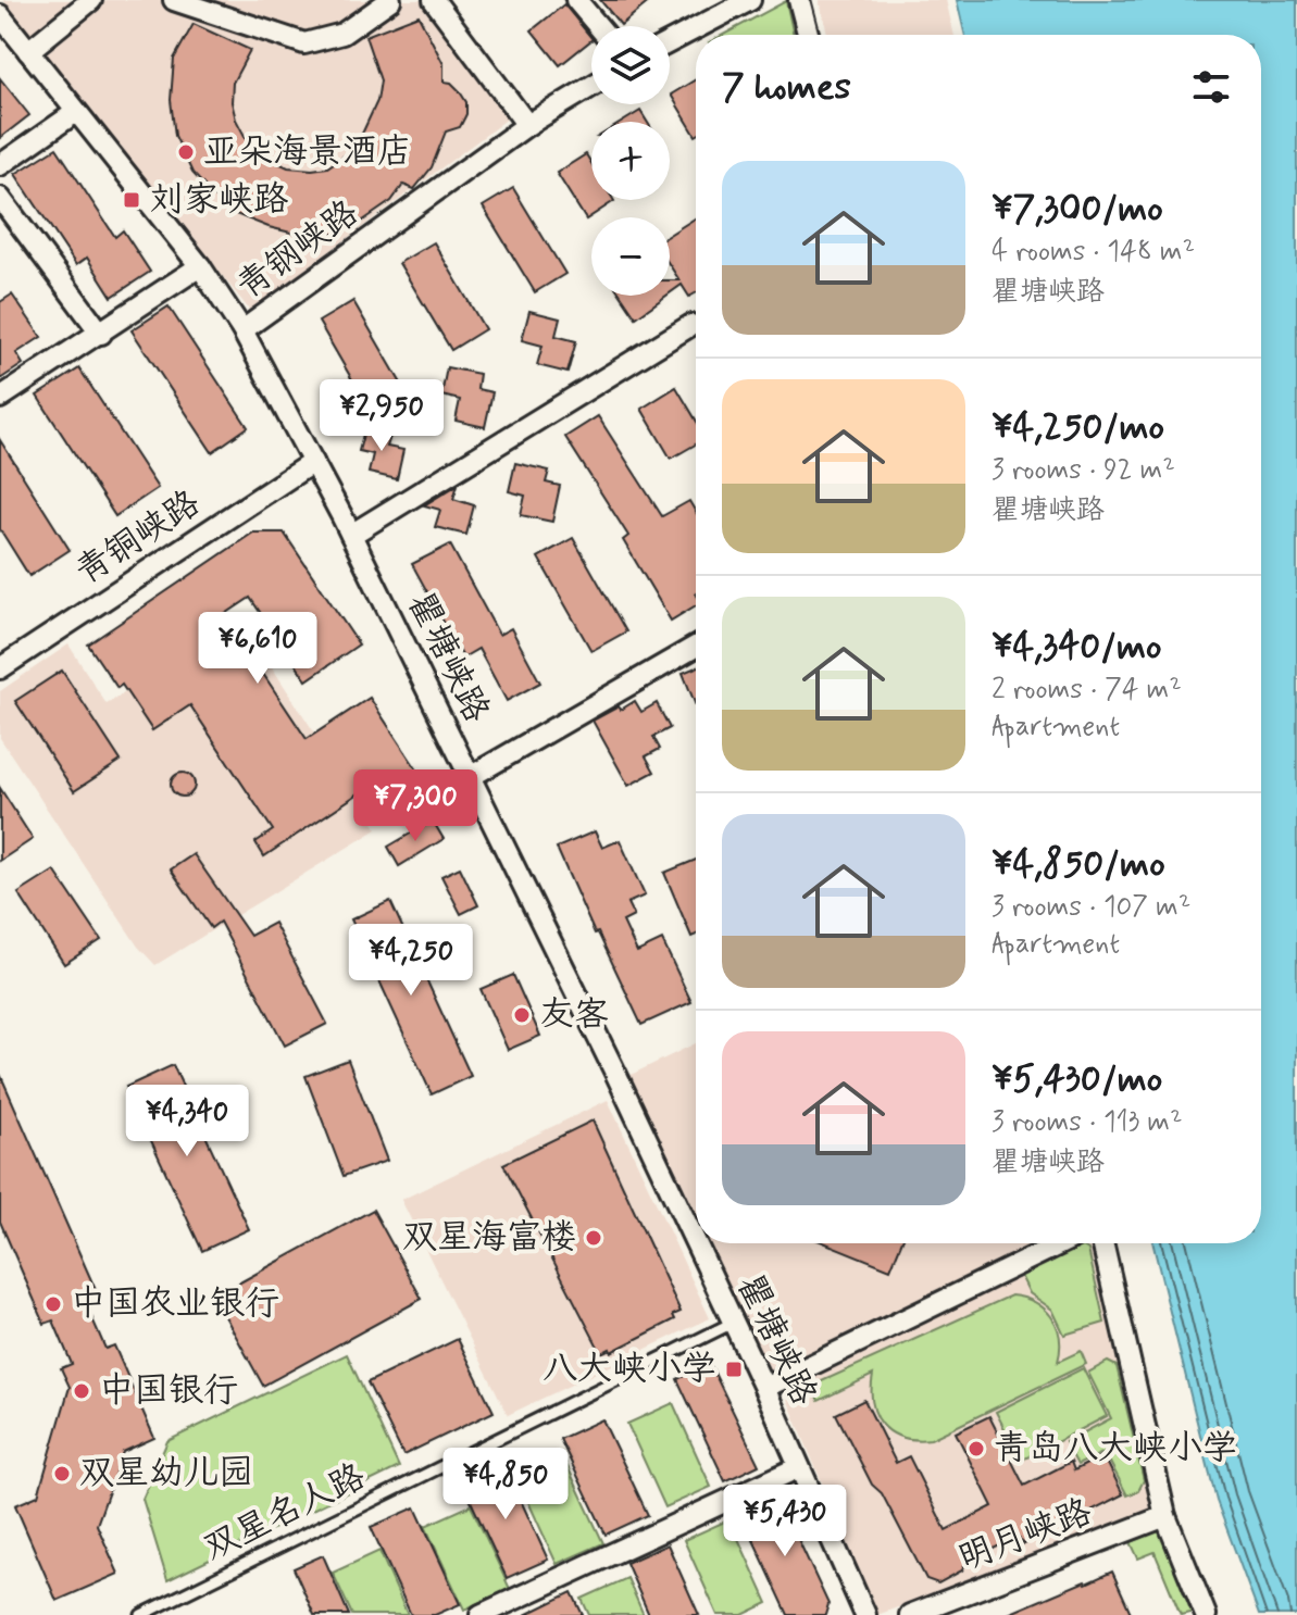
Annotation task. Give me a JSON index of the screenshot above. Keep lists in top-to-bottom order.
{
  "streets": {
    "street": [
      "青钢峡路",
      "青铜峡路",
      "瞿塘峡路",
      "明月峡路"
    ],
    "lane": ["双星名人路"]
  },
  "crossings": [
    ["青钢峡路", "瞿塘峡路"],
    ["青铜峡路", "瞿塘峡路"],
    ["瞿塘峡路", "双星名人路"]
  ],
  "places": {
    "other": [
      "亚朵海景酒店",
      "友客",
      "双星海富楼",
      "中国农业银行",
      "中国银行",
      "青岛八大峡小学",
      "双星幼儿园"
    ],
    "transit": ["刘家峡路", "八大峡小学"]
  },
  "page": {
    "map_buttons": ["+", "−"],
    "heading": "7 homes",
    "list": [
      {
        "name": "¥7,300/mo",
        "note": "4 rooms · 148 m² · 瞿塘峡路"
      },
      {
        "name": "¥4,250/mo",
        "note": "3 rooms · 92 m² · 瞿塘峡路"
      },
      {
        "name": "¥4,340/mo",
        "note": "2 rooms · 74 m² · Apartment"
      },
      {
        "name": "¥4,850/mo",
        "note": "3 rooms · 107 m² · Apartment"
      },
      {
        "name": "¥5,430/mo",
        "note": "3 rooms · 113 m² · 瞿塘峡路"
      }
    ],
    "price": [
      "¥2,950",
      "¥6,610",
      "¥7,300",
      "¥4,250",
      "¥4,340",
      "¥4,850",
      "¥5,430"
    ]
  }
}
